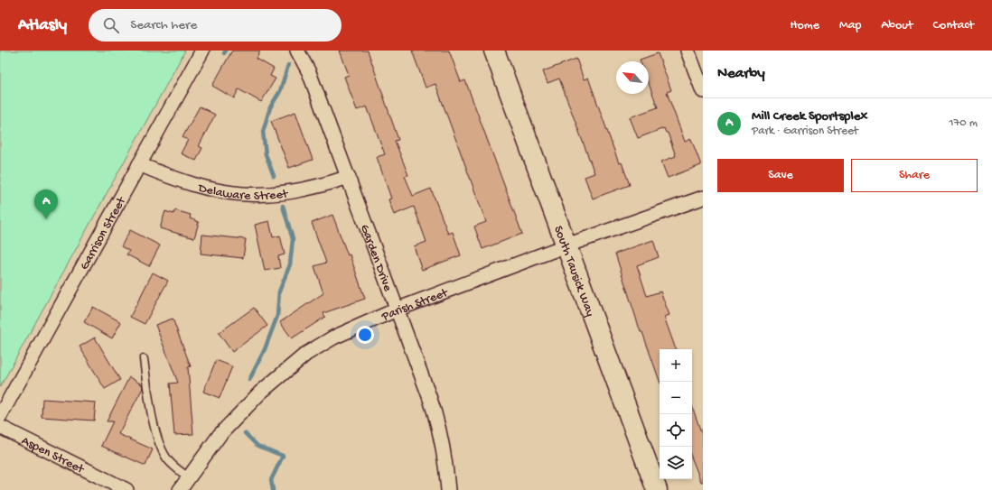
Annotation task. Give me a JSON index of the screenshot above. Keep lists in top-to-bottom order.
{
  "streets": {
    "main road": ["South Tausick Way"],
    "street": [
      "Delaware Street",
      "Garrison Street",
      "Garden Drive",
      "Parish Street",
      "Aspen Street"
    ]
  },
  "crossings": [
    ["Delaware Street", "Garrison Street"],
    ["Delaware Street", "Garden Drive"],
    ["Garden Drive", "Parish Street"],
    ["South Tausick Way", "Parish Street"]
  ],
  "north": "top left",
  "page": {
    "header": "Atlasly",
    "search": "Search here",
    "nav": [
      "Home",
      "Map",
      "About",
      "Contact"
    ],
    "heading": "Nearby",
    "list": [
      {
        "mark": "A",
        "name": "Mill Creek Sportsplex",
        "note": "Park · Garrison Street",
        "value": "170 m"
      }
    ],
    "buttons": ["Save", "Share"],
    "pins": "A",
    "map_buttons": ["+", "−"]
  }
}
